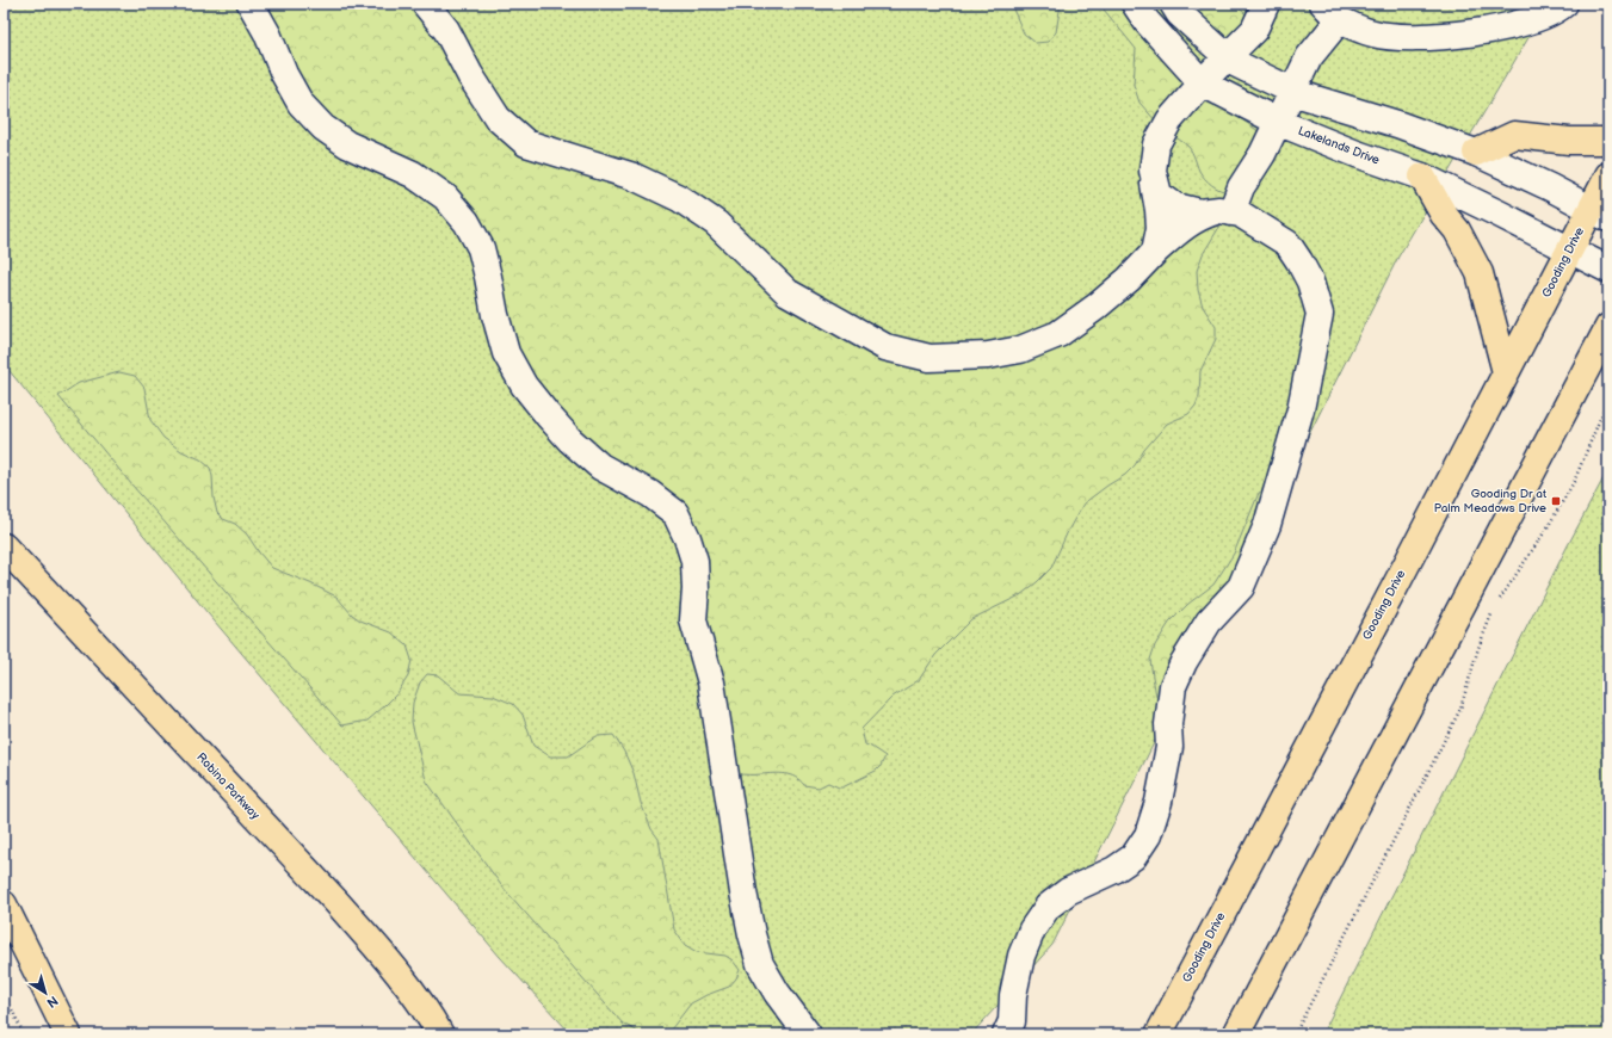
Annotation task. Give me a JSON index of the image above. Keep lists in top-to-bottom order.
{
  "streets": {
    "main road": ["Gooding Drive", "Robina Parkway"],
    "street": ["Lakelands Drive"]
  },
  "crossings": [
    ["Lakelands Drive", "Gooding Drive"]
  ],
  "places": {
    "transit": ["Gooding Dr at Palm Meadows Drive"]
  },
  "north": "bottom right"
}
